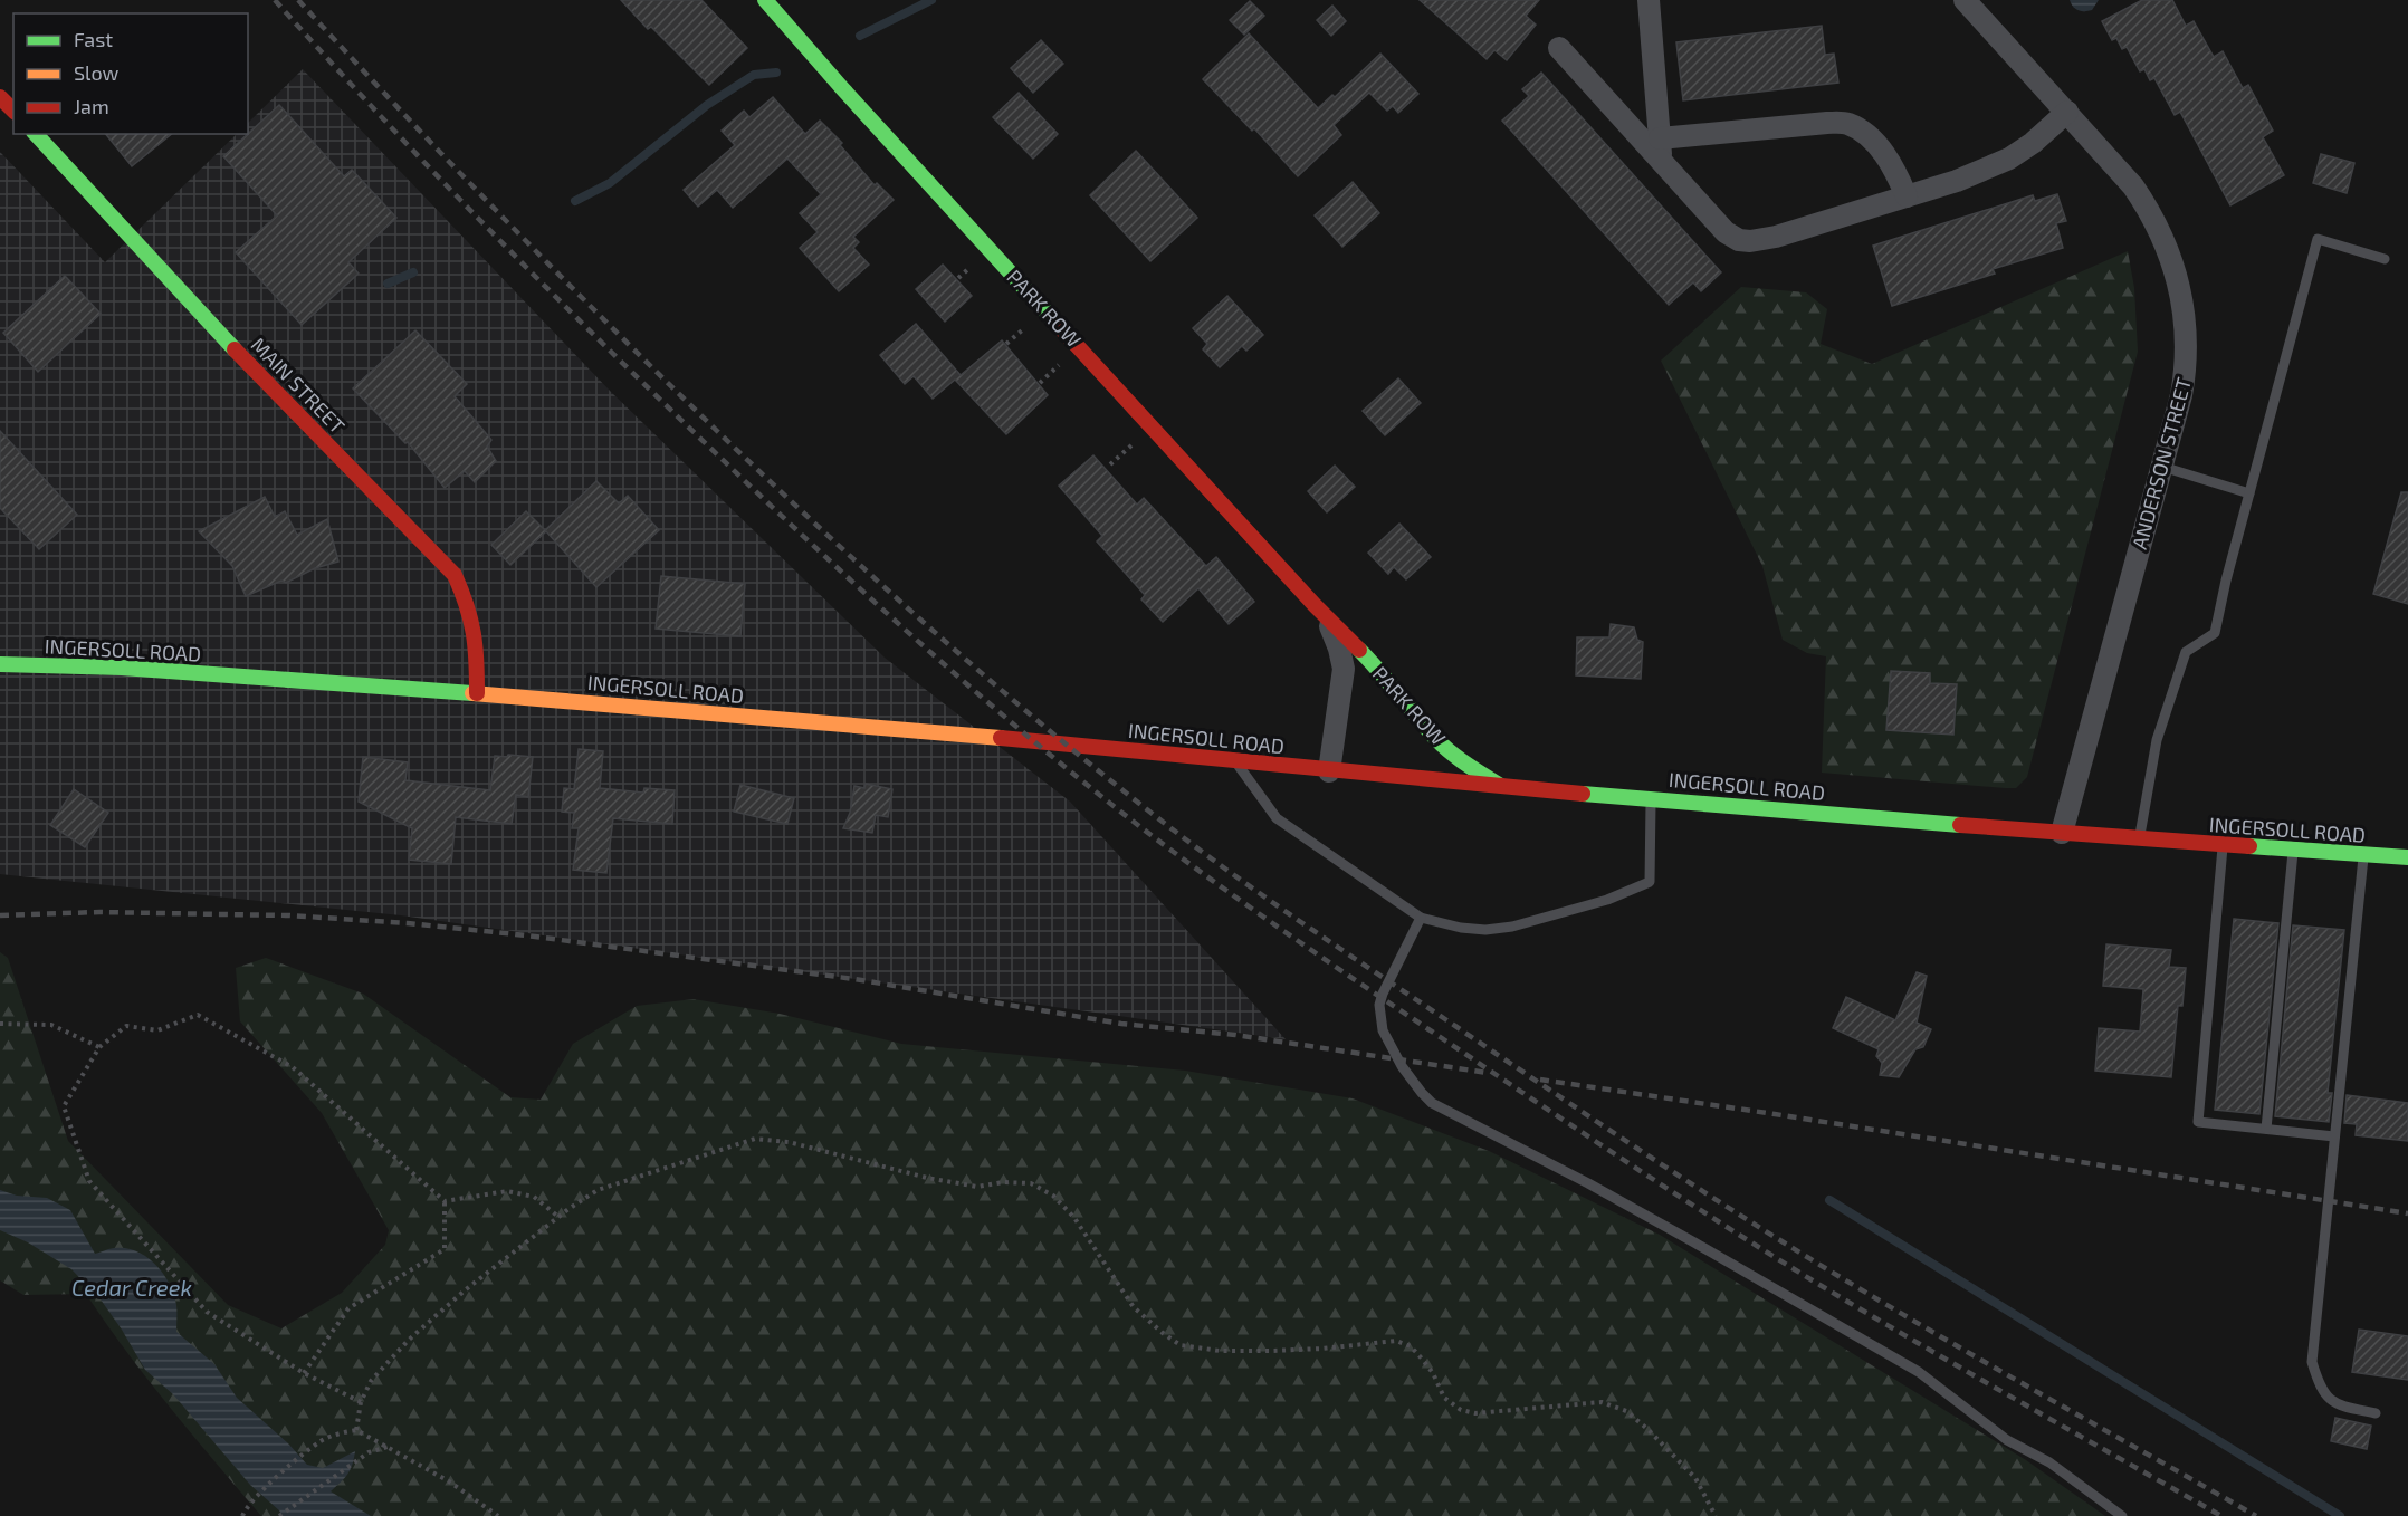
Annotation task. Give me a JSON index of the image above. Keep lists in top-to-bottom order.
{
  "streets": {
    "main road": ["PARK ROW", "MAIN STREET", "INGERSOLL ROAD"],
    "street": ["ANDERSON STREET"]
  },
  "crossings": [
    ["PARK ROW", "INGERSOLL ROAD"],
    ["MAIN STREET", "INGERSOLL ROAD"],
    ["ANDERSON STREET", "INGERSOLL ROAD"]
  ],
  "water": ["Cedar Creek"],
  "legend": ["Fast", "Slow", "Jam"]
}
